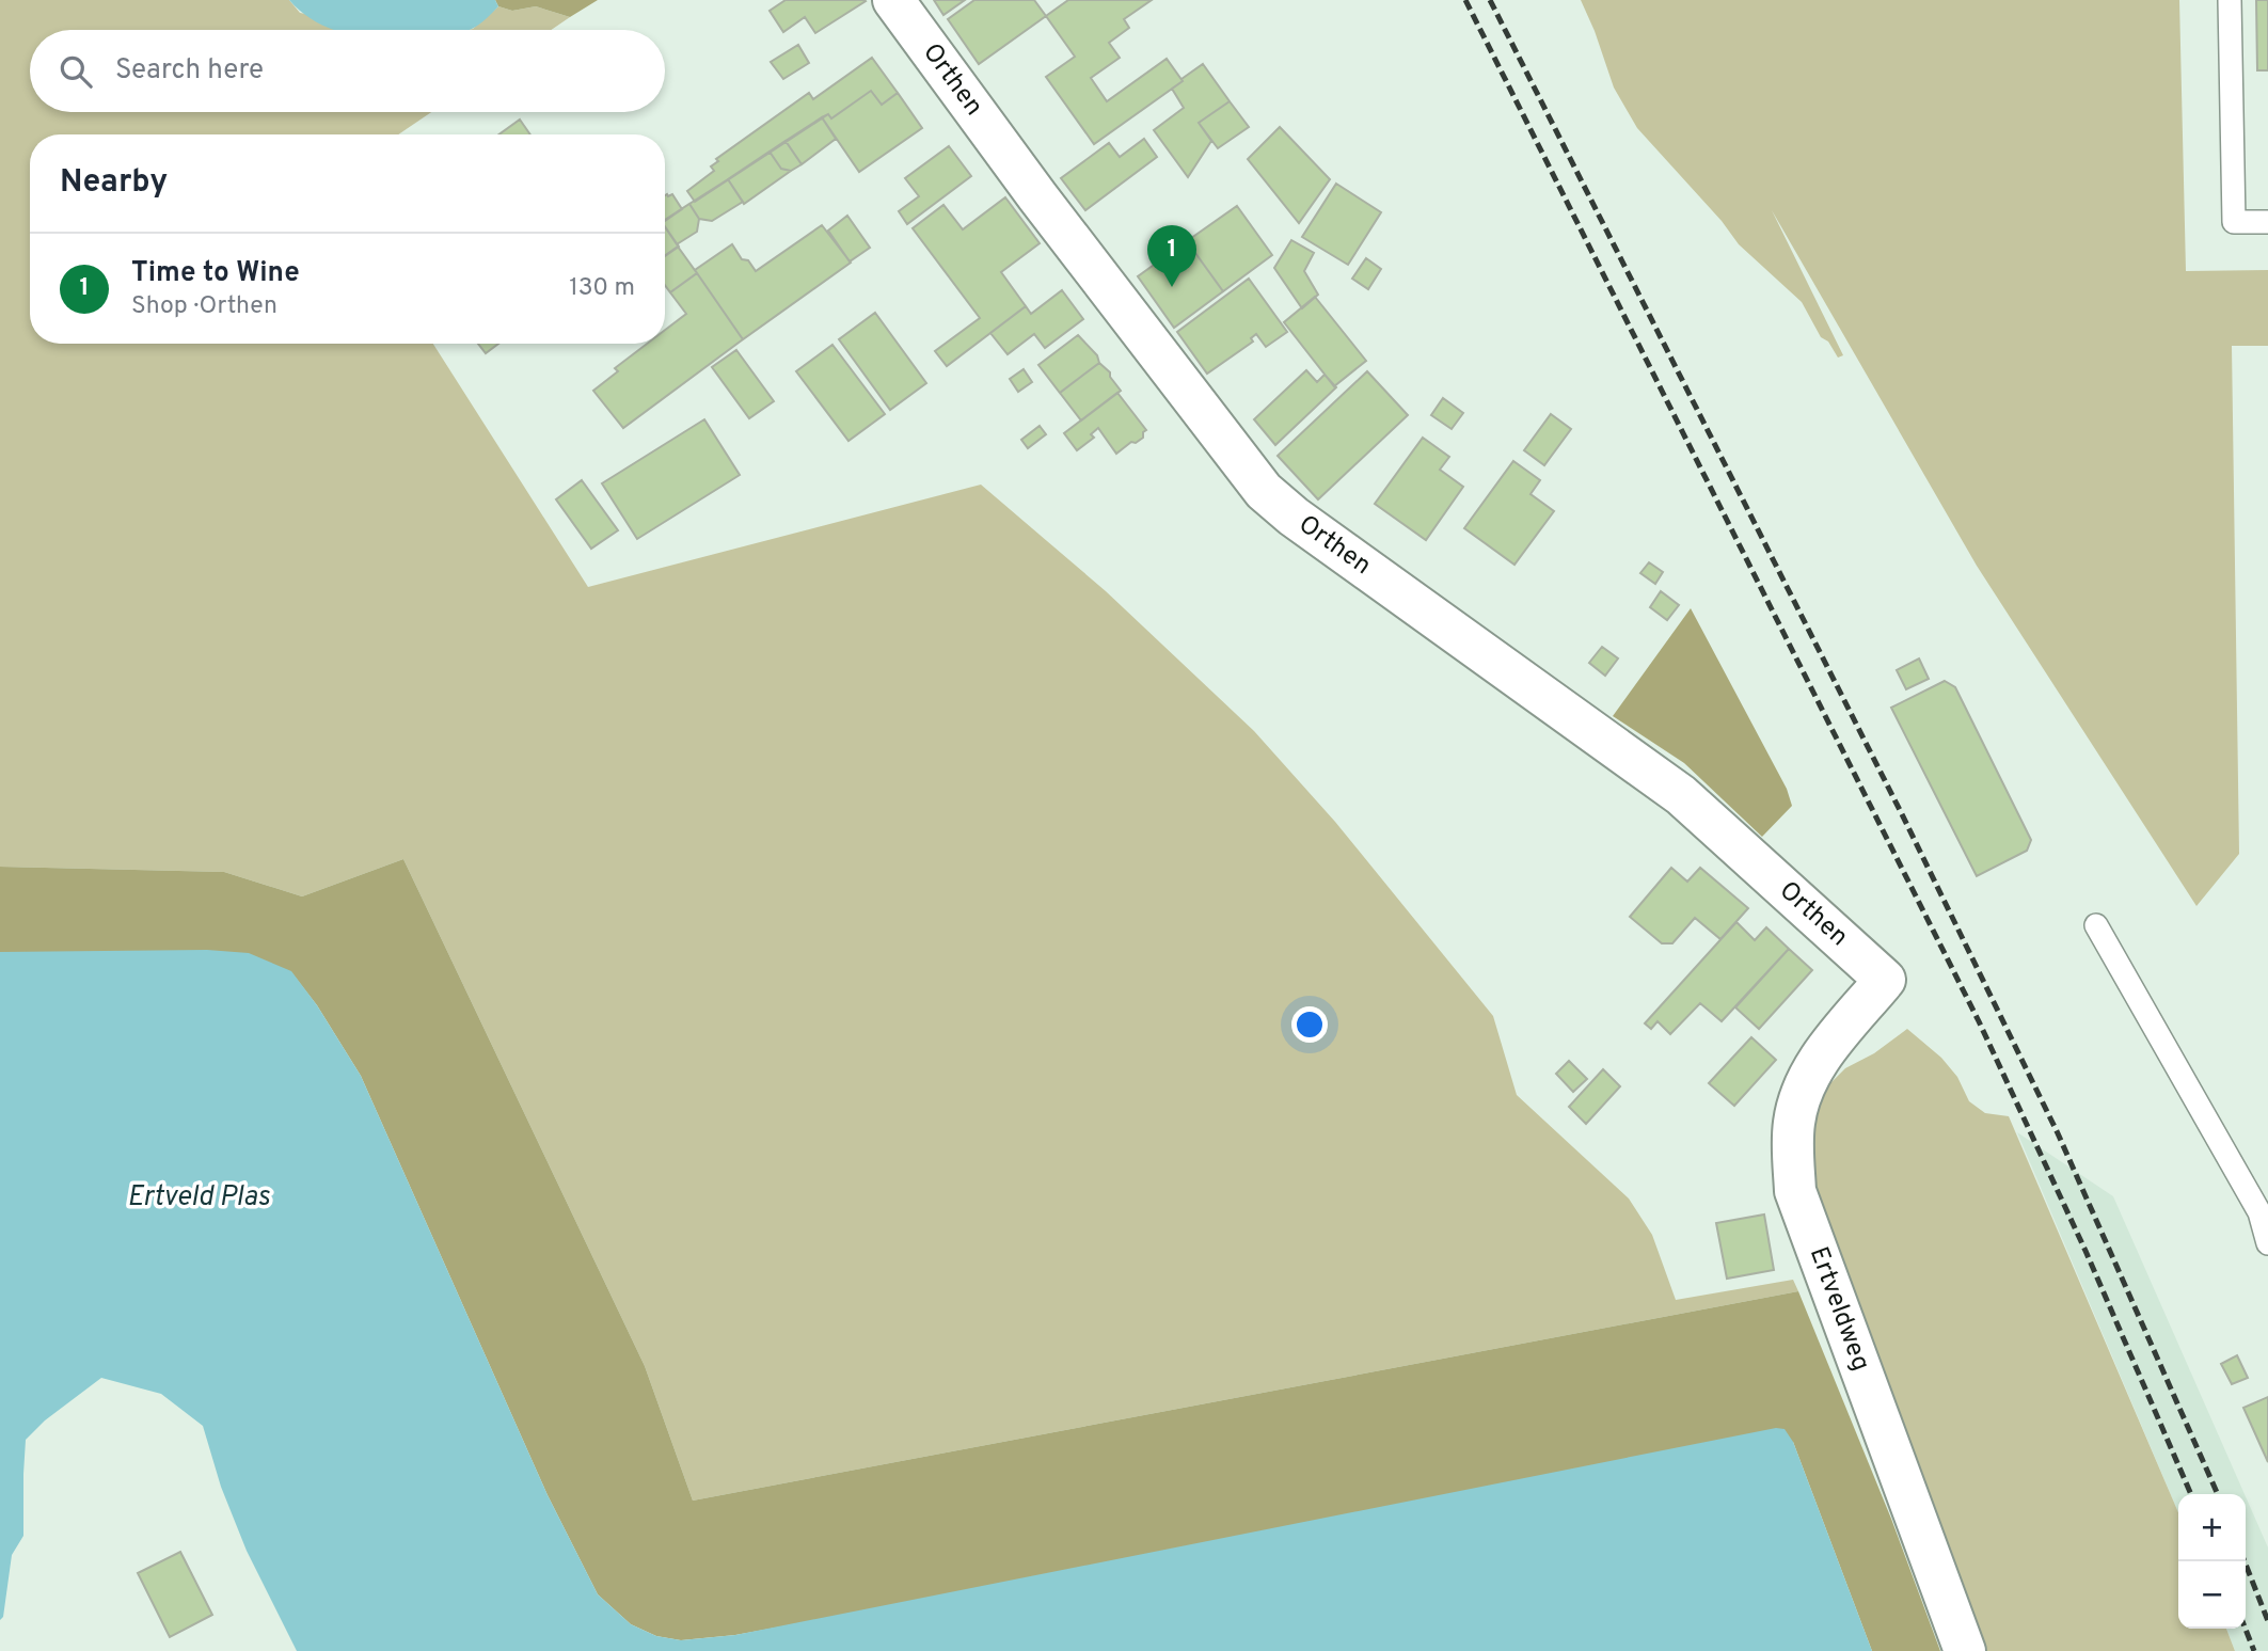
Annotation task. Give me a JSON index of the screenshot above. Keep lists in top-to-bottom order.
{
  "streets": {
    "street": ["Orthen", "Ertveldweg"]
  },
  "crossings": [
    ["Orthen", "Ertveldweg"]
  ],
  "water": ["Ertveld Plas"],
  "page": {
    "search": "Search here",
    "heading": "Nearby",
    "pins": "1",
    "list": [
      {
        "mark": "1",
        "name": "Time to Wine",
        "note": "Shop · Orthen",
        "value": "130 m"
      }
    ],
    "map_buttons": ["+", "−"]
  }
}
